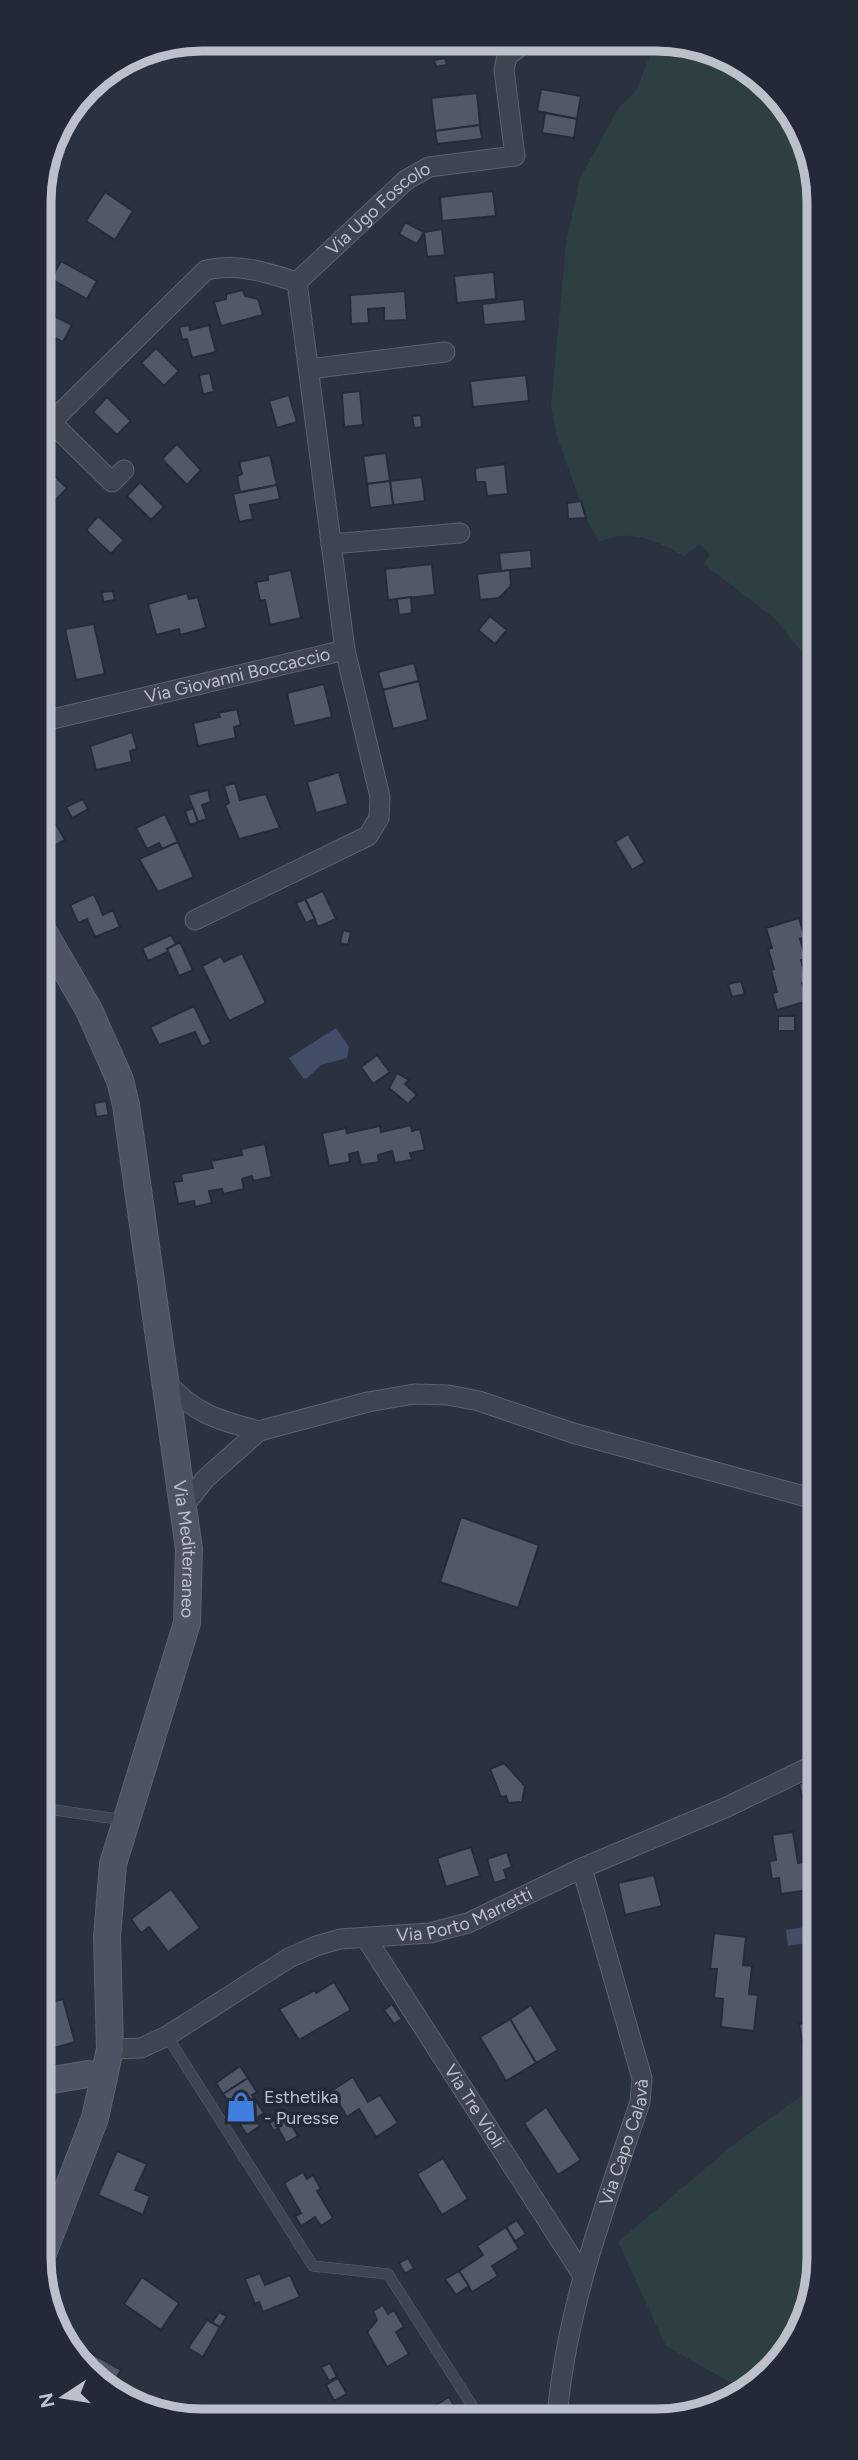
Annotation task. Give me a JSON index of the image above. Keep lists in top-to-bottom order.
{
  "streets": {
    "street": [
      "Via Ugo Foscolo",
      "Via Giovanni Boccaccio",
      "Via Mediterraneo",
      "Via Porto Marretti",
      "Via Tre Violi",
      "Via Capo Calavà"
    ]
  },
  "crossings": [
    ["Via Mediterraneo", "Via Porto Marretti"],
    ["Via Porto Marretti", "Via Tre Violi"],
    ["Via Porto Marretti", "Via Capo Calavà"],
    ["Via Tre Violi", "Via Capo Calavà"]
  ],
  "places": {
    "shop": ["Esthetika - Puresse"]
  },
  "north": "left"
}
